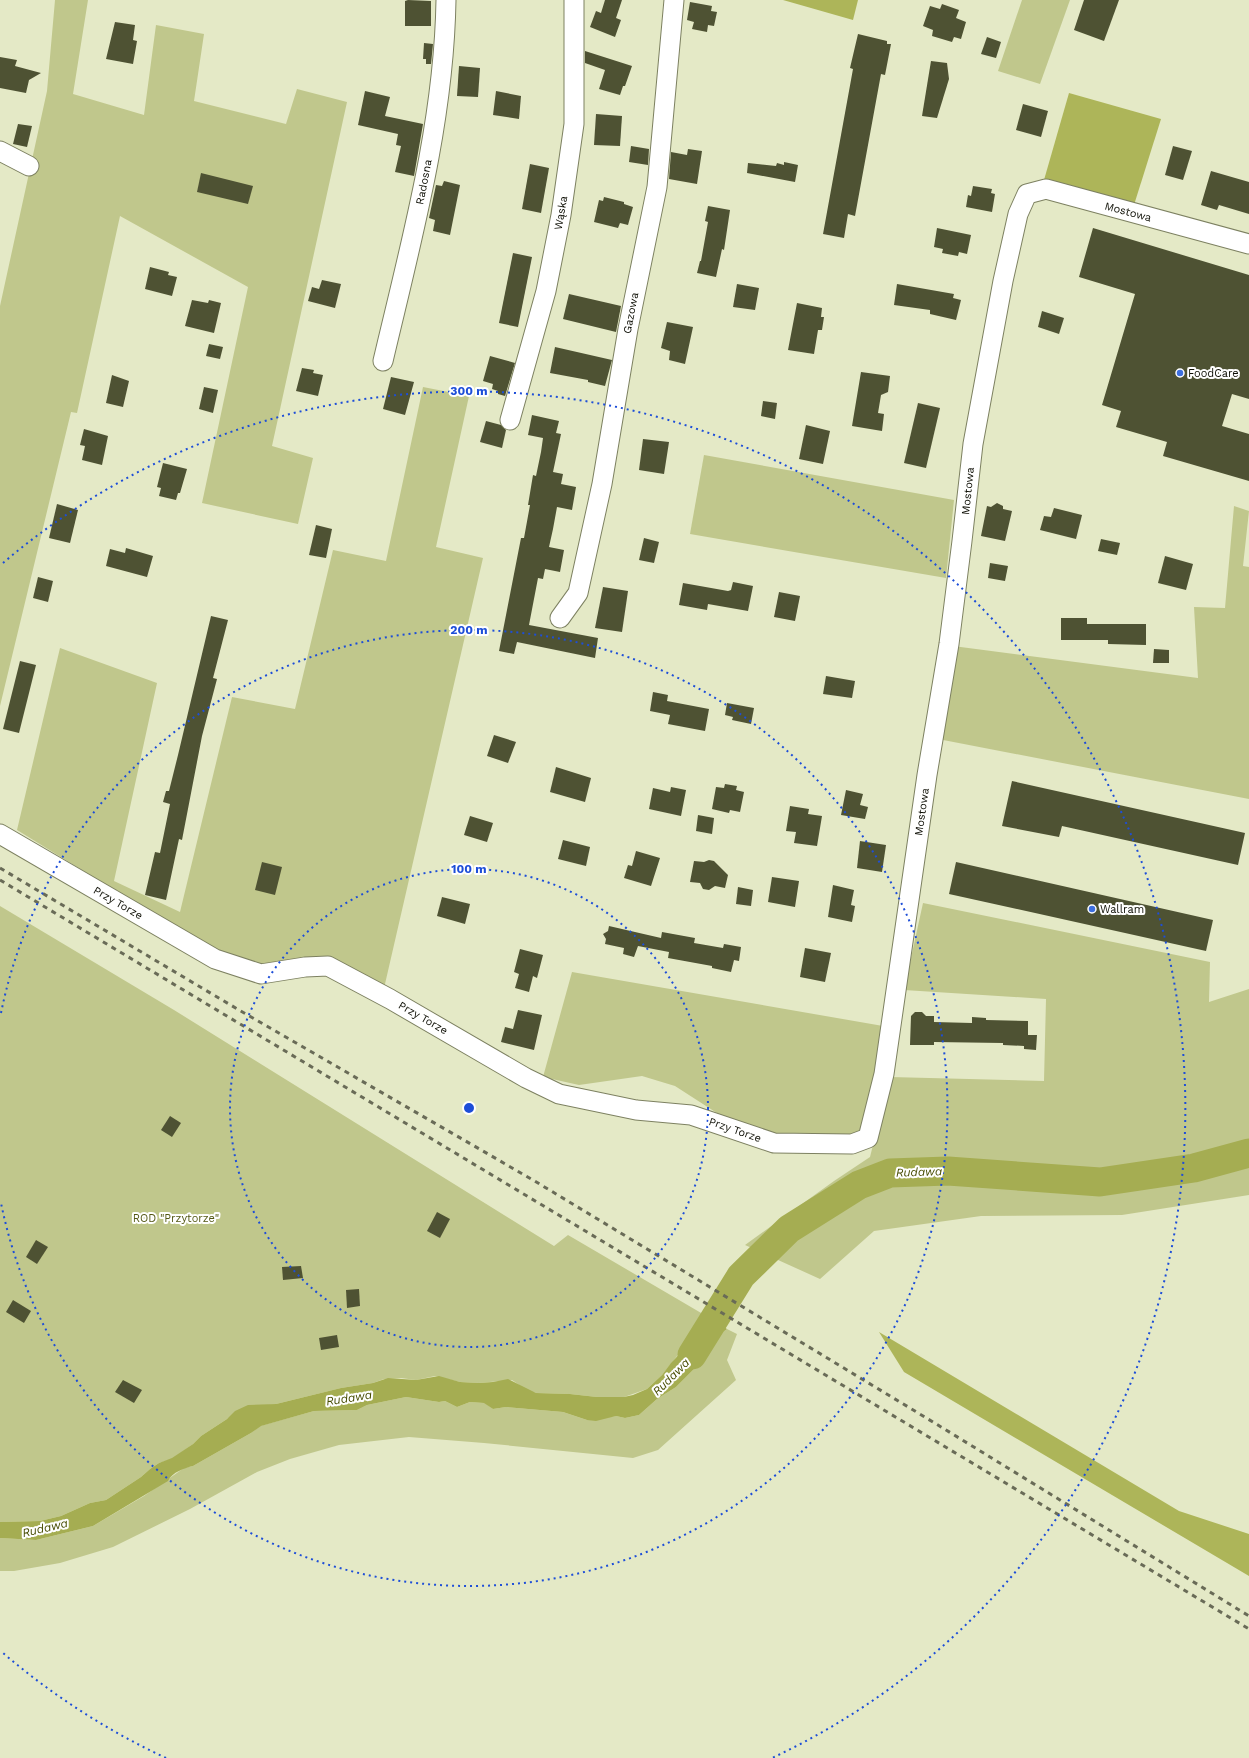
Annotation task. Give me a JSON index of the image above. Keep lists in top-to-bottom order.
{
  "streets": {
    "street": [
      "Radosna",
      "Mostowa",
      "Wąska",
      "Gazowa",
      "Przy Torze"
    ]
  },
  "crossings": [
    ["Mostowa", "Przy Torze"]
  ],
  "water": ["Rudawa"],
  "parks": ["ROD \"Przytorze\""],
  "places": ["FoodCare", "Wallram"],
  "rings": ["300 m", "200 m", "100 m"]
}
